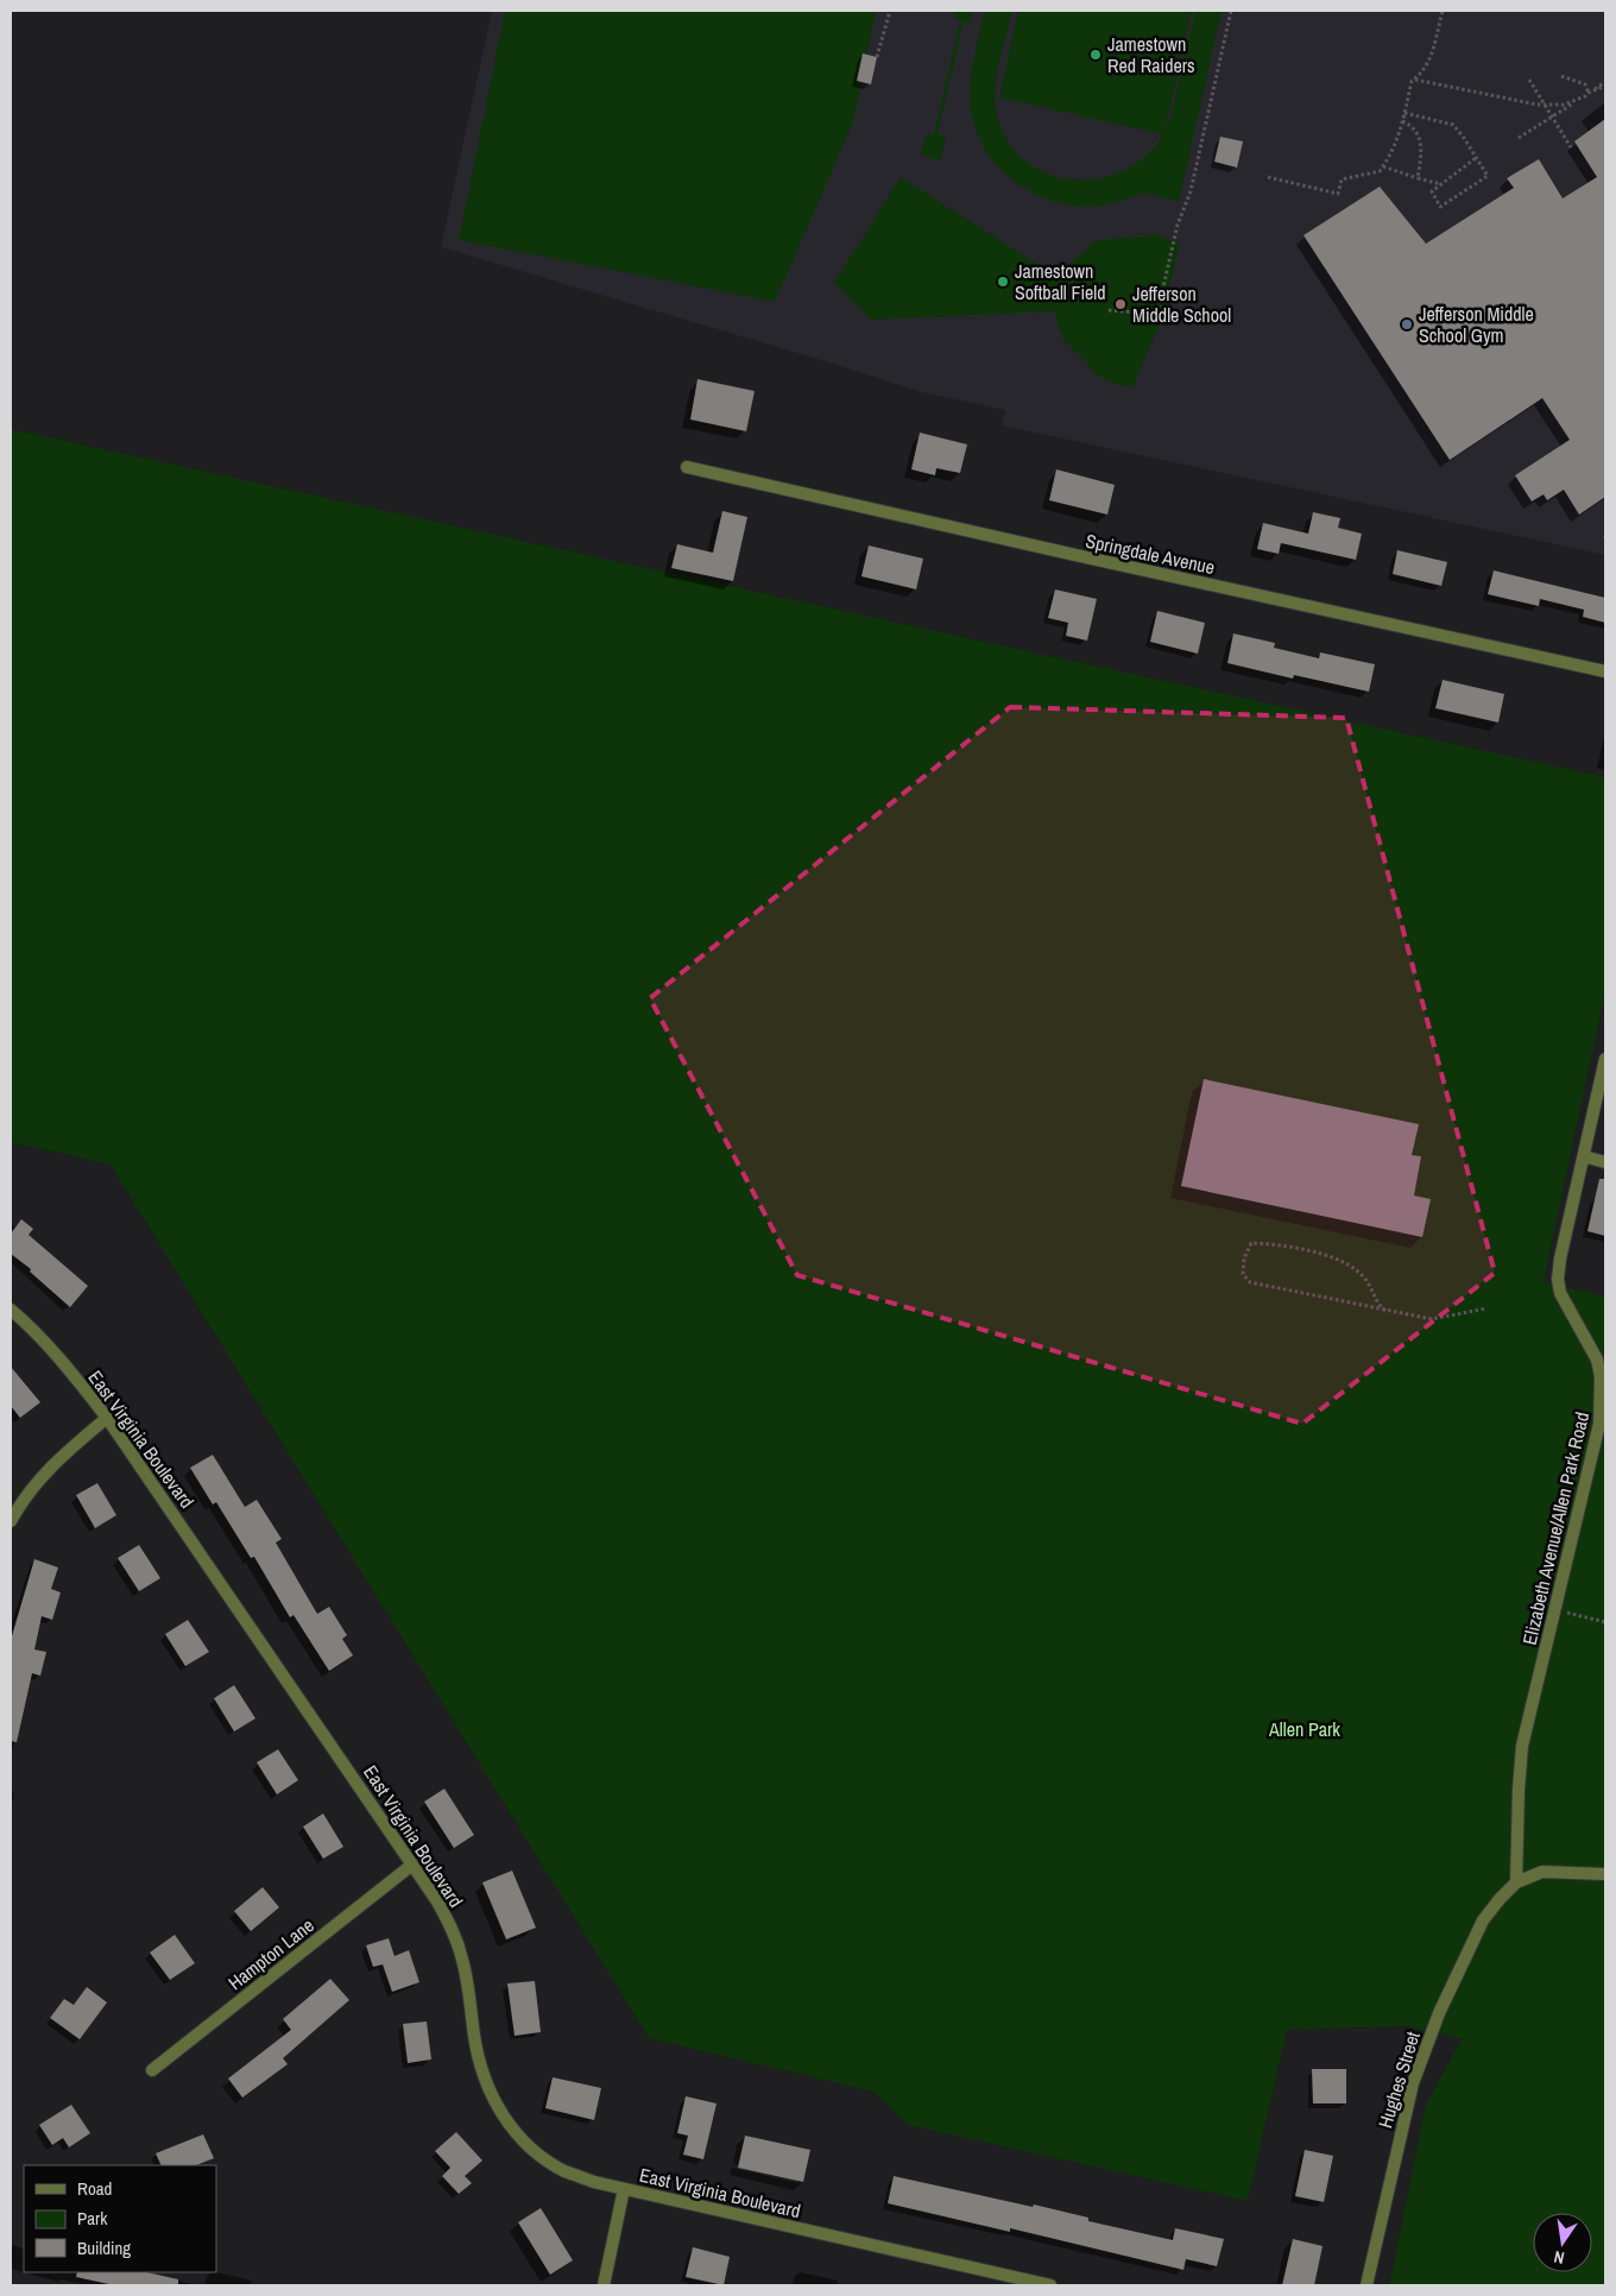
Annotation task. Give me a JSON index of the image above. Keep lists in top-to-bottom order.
{
  "streets": {
    "street": [
      "Springdale Avenue",
      "East Virginia Boulevard",
      "Elizabeth Avenue/Allen Park Road",
      "Hampton Lane",
      "Hughes Street"
    ]
  },
  "crossings": [
    ["East Virginia Boulevard", "Hampton Lane"],
    ["Elizabeth Avenue/Allen Park Road", "Hughes Street"]
  ],
  "parks": ["Allen Park"],
  "places": [
    "Jamestown Red Raiders",
    "Jamestown Softball Field",
    "Jefferson Middle School",
    "Jefferson Middle School Gym"
  ],
  "legend": ["Road", "Park", "Building"],
  "north": "bottom"
}
